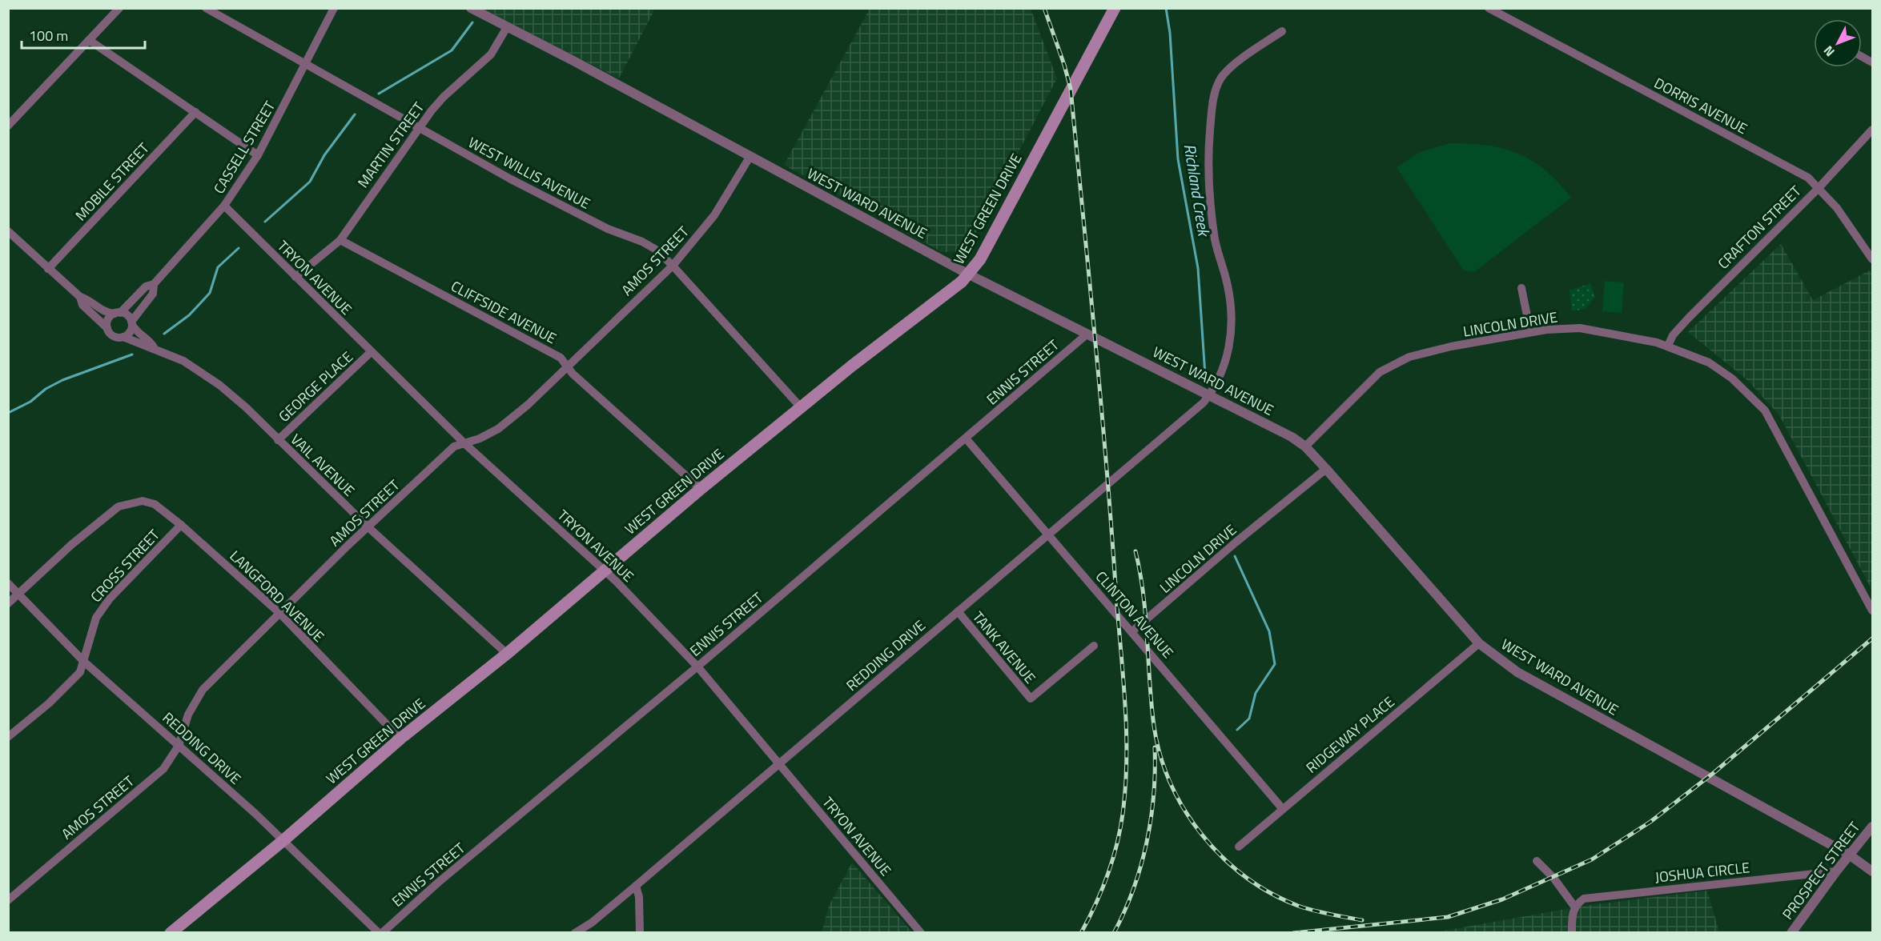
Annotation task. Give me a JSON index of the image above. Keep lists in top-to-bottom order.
{
  "streets": {
    "main road": ["WEST GREEN DRIVE"],
    "street": [
      "DORRIS AVENUE",
      "MARTIN STREET",
      "CASSELL STREET",
      "WEST WILLIS AVENUE",
      "MOBILE STREET",
      "WEST WARD AVENUE",
      "CRAFTON STREET",
      "AMOS STREET",
      "TRYON AVENUE",
      "CLIFFSIDE AVENUE",
      "LINCOLN DRIVE",
      "ENNIS STREET",
      "GEORGE PLACE",
      "VAIL AVENUE",
      "CROSS STREET",
      "LANGFORD AVENUE",
      "CLINTON AVENUE",
      "TANK AVENUE",
      "REDDING DRIVE",
      "RIDGEWAY PLACE",
      "PROSPECT STREET",
      "JOSHUA CIRCLE"
    ]
  },
  "crossings": [
    ["DORRIS AVENUE", "CRAFTON STREET"],
    ["MARTIN STREET", "WEST WILLIS AVENUE"],
    ["MARTIN STREET", "WEST WARD AVENUE"],
    ["MARTIN STREET", "TRYON AVENUE"],
    ["MARTIN STREET", "CLIFFSIDE AVENUE"],
    ["CASSELL STREET", "WEST WILLIS AVENUE"],
    ["CASSELL STREET", "TRYON AVENUE"],
    ["CASSELL STREET", "VAIL AVENUE"],
    ["WEST WILLIS AVENUE", "WEST GREEN DRIVE"],
    ["WEST WILLIS AVENUE", "AMOS STREET"],
    ["WEST WARD AVENUE", "WEST GREEN DRIVE"],
    ["WEST WARD AVENUE", "AMOS STREET"],
    ["WEST WARD AVENUE", "LINCOLN DRIVE"],
    ["WEST WARD AVENUE", "ENNIS STREET"],
    ["WEST WARD AVENUE", "REDDING DRIVE"],
    ["WEST WARD AVENUE", "RIDGEWAY PLACE"],
    ["WEST WARD AVENUE", "PROSPECT STREET"],
    ["WEST GREEN DRIVE", "TRYON AVENUE"],
    ["WEST GREEN DRIVE", "CLIFFSIDE AVENUE"],
    ["WEST GREEN DRIVE", "VAIL AVENUE"],
    ["WEST GREEN DRIVE", "LANGFORD AVENUE"],
    ["WEST GREEN DRIVE", "REDDING DRIVE"],
    ["CRAFTON STREET", "LINCOLN DRIVE"],
    ["AMOS STREET", "TRYON AVENUE"],
    ["AMOS STREET", "CLIFFSIDE AVENUE"],
    ["AMOS STREET", "VAIL AVENUE"],
    ["AMOS STREET", "LANGFORD AVENUE"],
    ["AMOS STREET", "REDDING DRIVE"],
    ["TRYON AVENUE", "ENNIS STREET"],
    ["TRYON AVENUE", "GEORGE PLACE"],
    ["TRYON AVENUE", "REDDING DRIVE"],
    ["LINCOLN DRIVE", "CLINTON AVENUE"],
    ["ENNIS STREET", "CLINTON AVENUE"],
    ["ENNIS STREET", "REDDING DRIVE"],
    ["GEORGE PLACE", "VAIL AVENUE"],
    ["CROSS STREET", "LANGFORD AVENUE"],
    ["CROSS STREET", "REDDING DRIVE"],
    ["LANGFORD AVENUE", "REDDING DRIVE"],
    ["CLINTON AVENUE", "REDDING DRIVE"],
    ["CLINTON AVENUE", "RIDGEWAY PLACE"],
    ["TANK AVENUE", "REDDING DRIVE"],
    ["PROSPECT STREET", "JOSHUA CIRCLE"]
  ],
  "water": ["Richland Creek"],
  "scale_bar": "100 m",
  "north": "bottom left"
}
